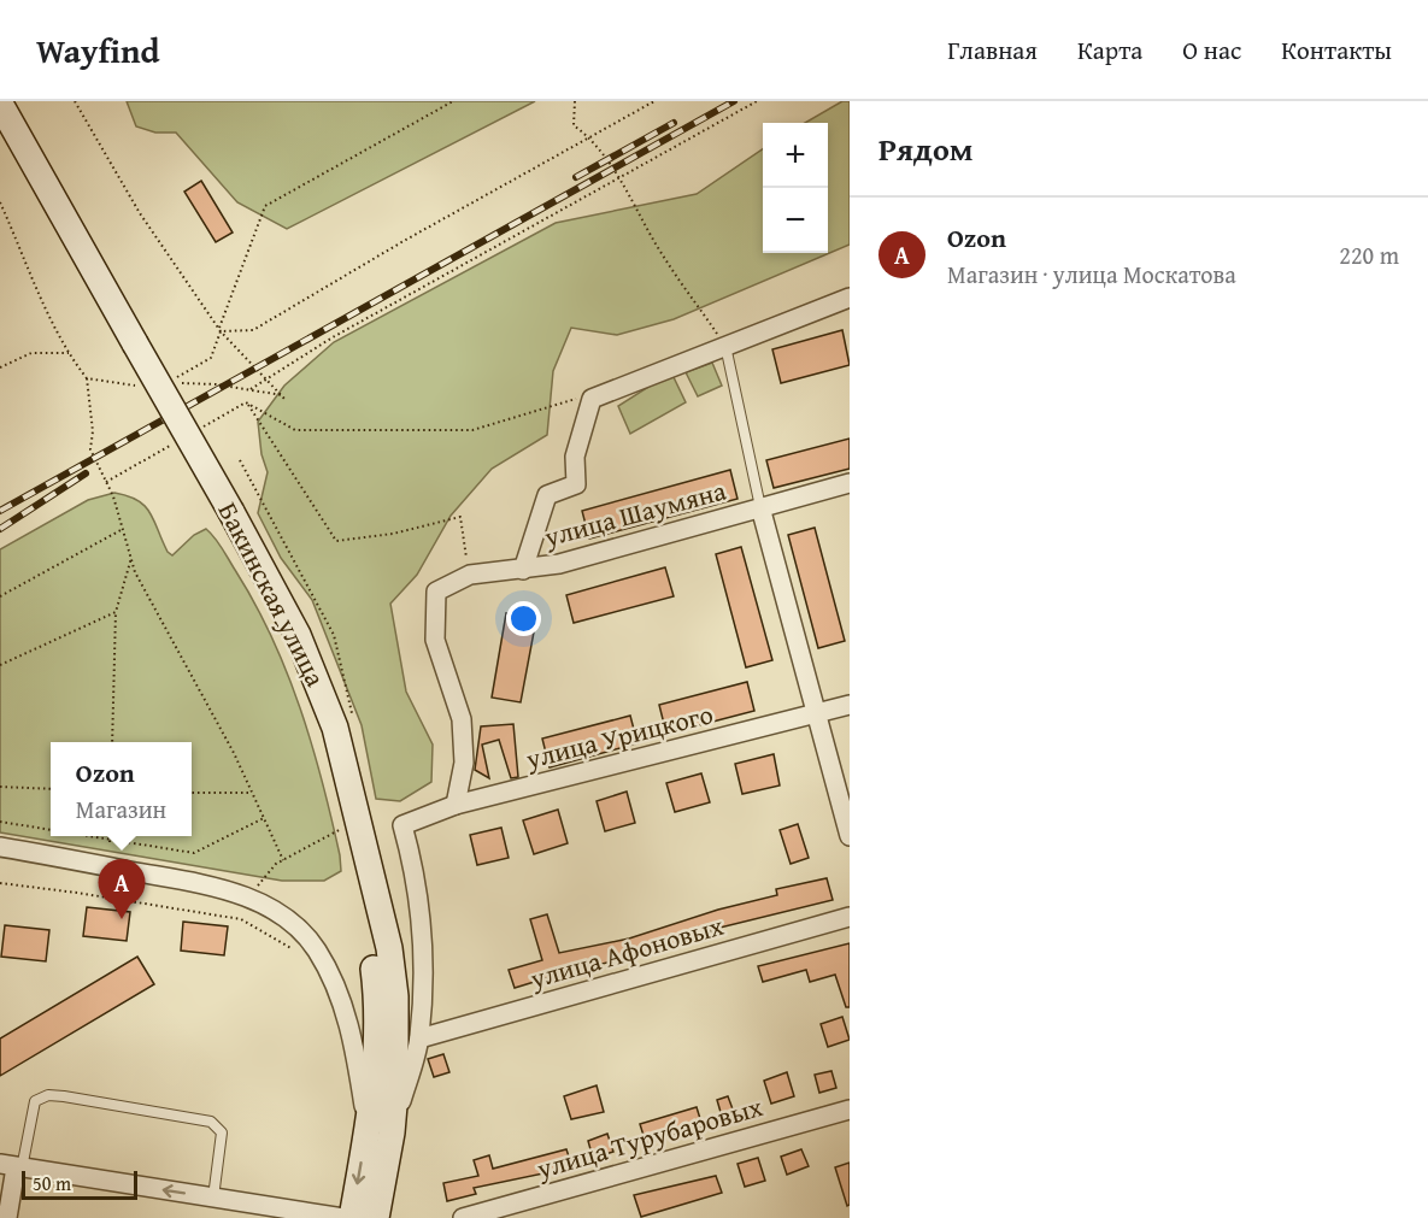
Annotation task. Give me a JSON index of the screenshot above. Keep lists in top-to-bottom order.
{
  "streets": {
    "main road": ["Бакинская улица"],
    "street": [
      "улица Шаумяна",
      "улица Урицкого",
      "улица Афоновых",
      "улица Турубаровых"
    ]
  },
  "crossings": [
    ["улица Шаумяна", "улица Урицкого"],
    ["улица Урицкого", "улица Афоновых"]
  ],
  "scale_bar": "50 m",
  "page": {
    "header": "Wayfind",
    "nav": [
      "Главная",
      "Карта",
      "О нас",
      "Контакты"
    ],
    "heading": "Рядом",
    "map_buttons": ["+", "−"],
    "list": [
      {
        "mark": "A",
        "name": "Ozon",
        "note": "Магазин · улица Москатова",
        "value": "220 m"
      }
    ],
    "popup": ["Ozon", "Магазин"],
    "pins": "A",
    "scale": "50 m"
  }
}
